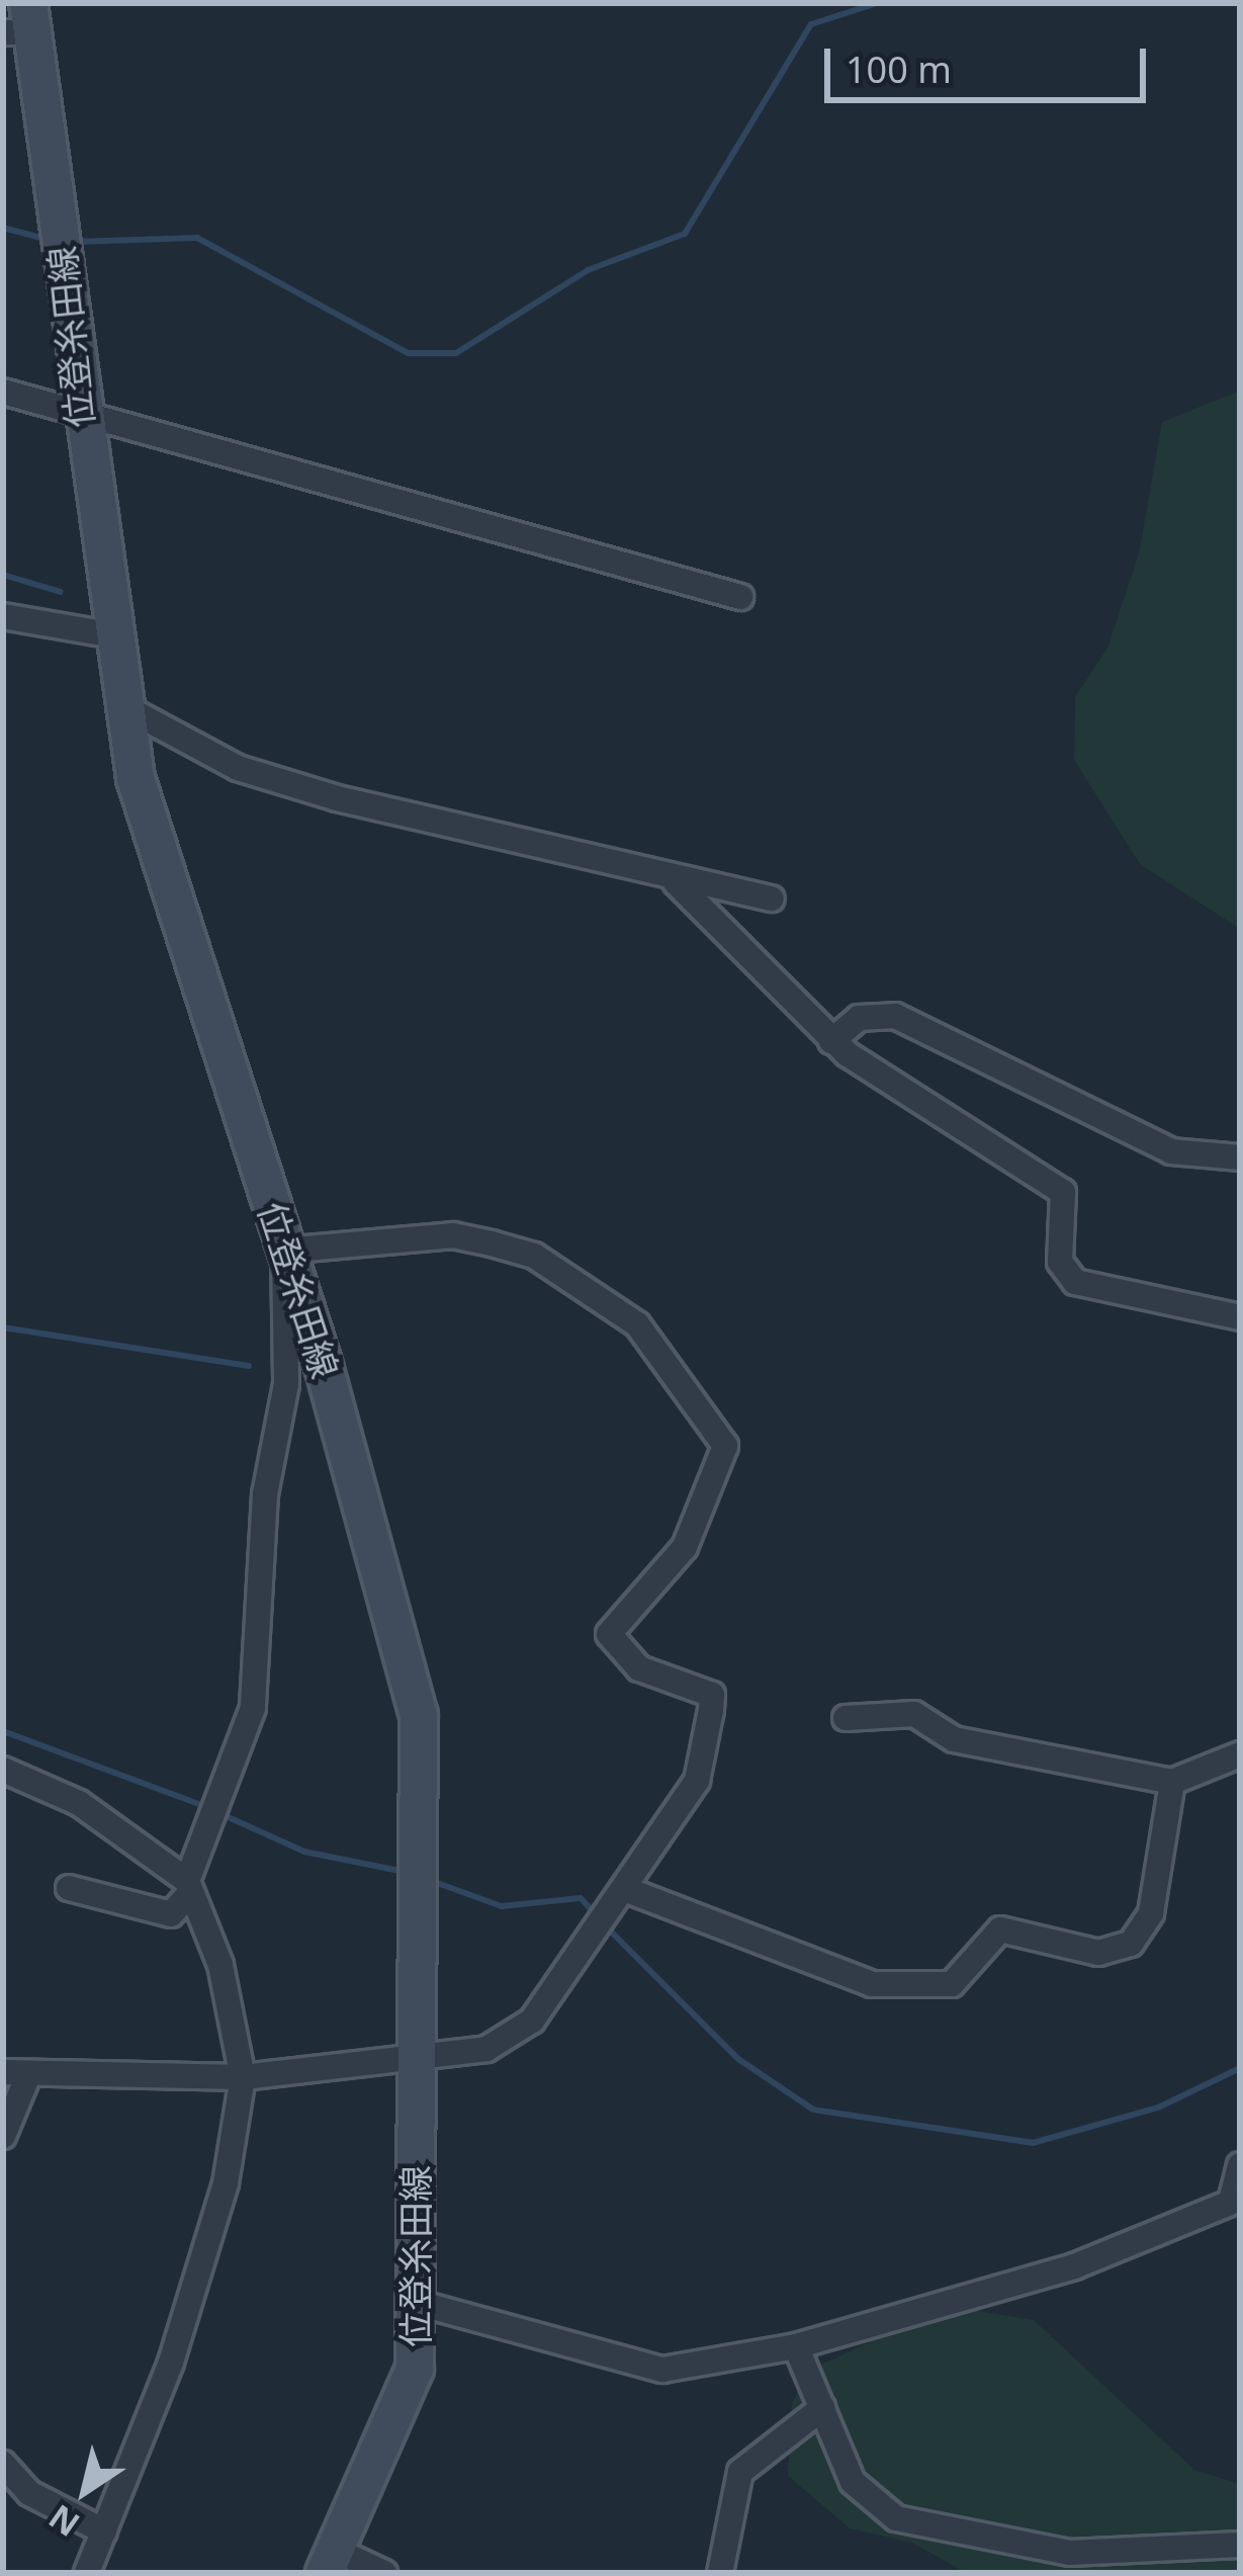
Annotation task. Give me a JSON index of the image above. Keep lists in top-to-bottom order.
{
  "streets": {
    "main road": ["位登糸田線"]
  },
  "scale_bar": "100 m",
  "north": "bottom left"
}
